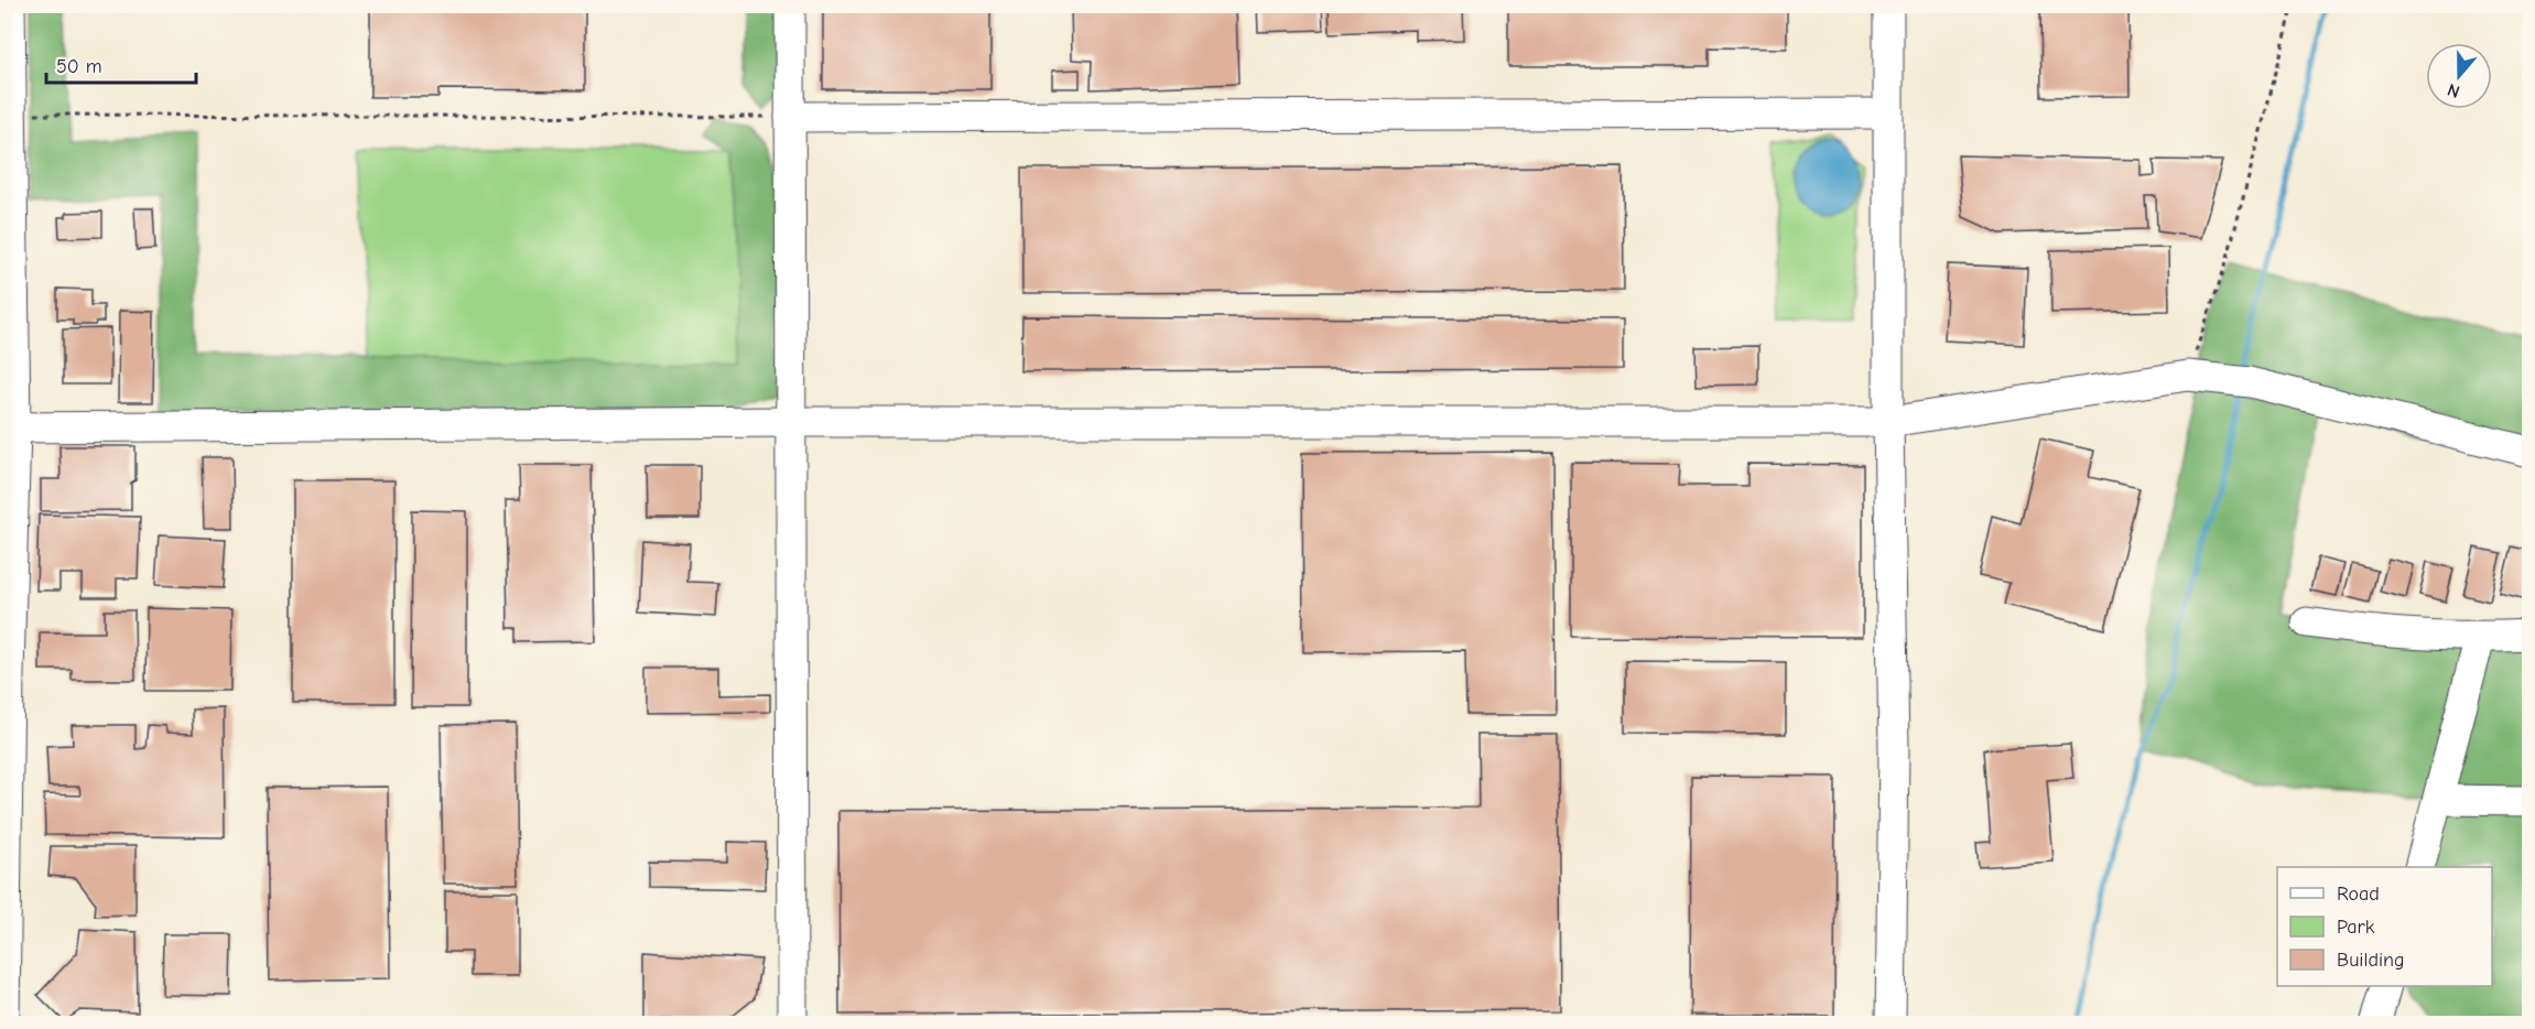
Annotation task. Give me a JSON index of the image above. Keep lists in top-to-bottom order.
{
  "legend": ["Road", "Park", "Building"],
  "scale_bar": "50 m",
  "north": "bottom"
}
